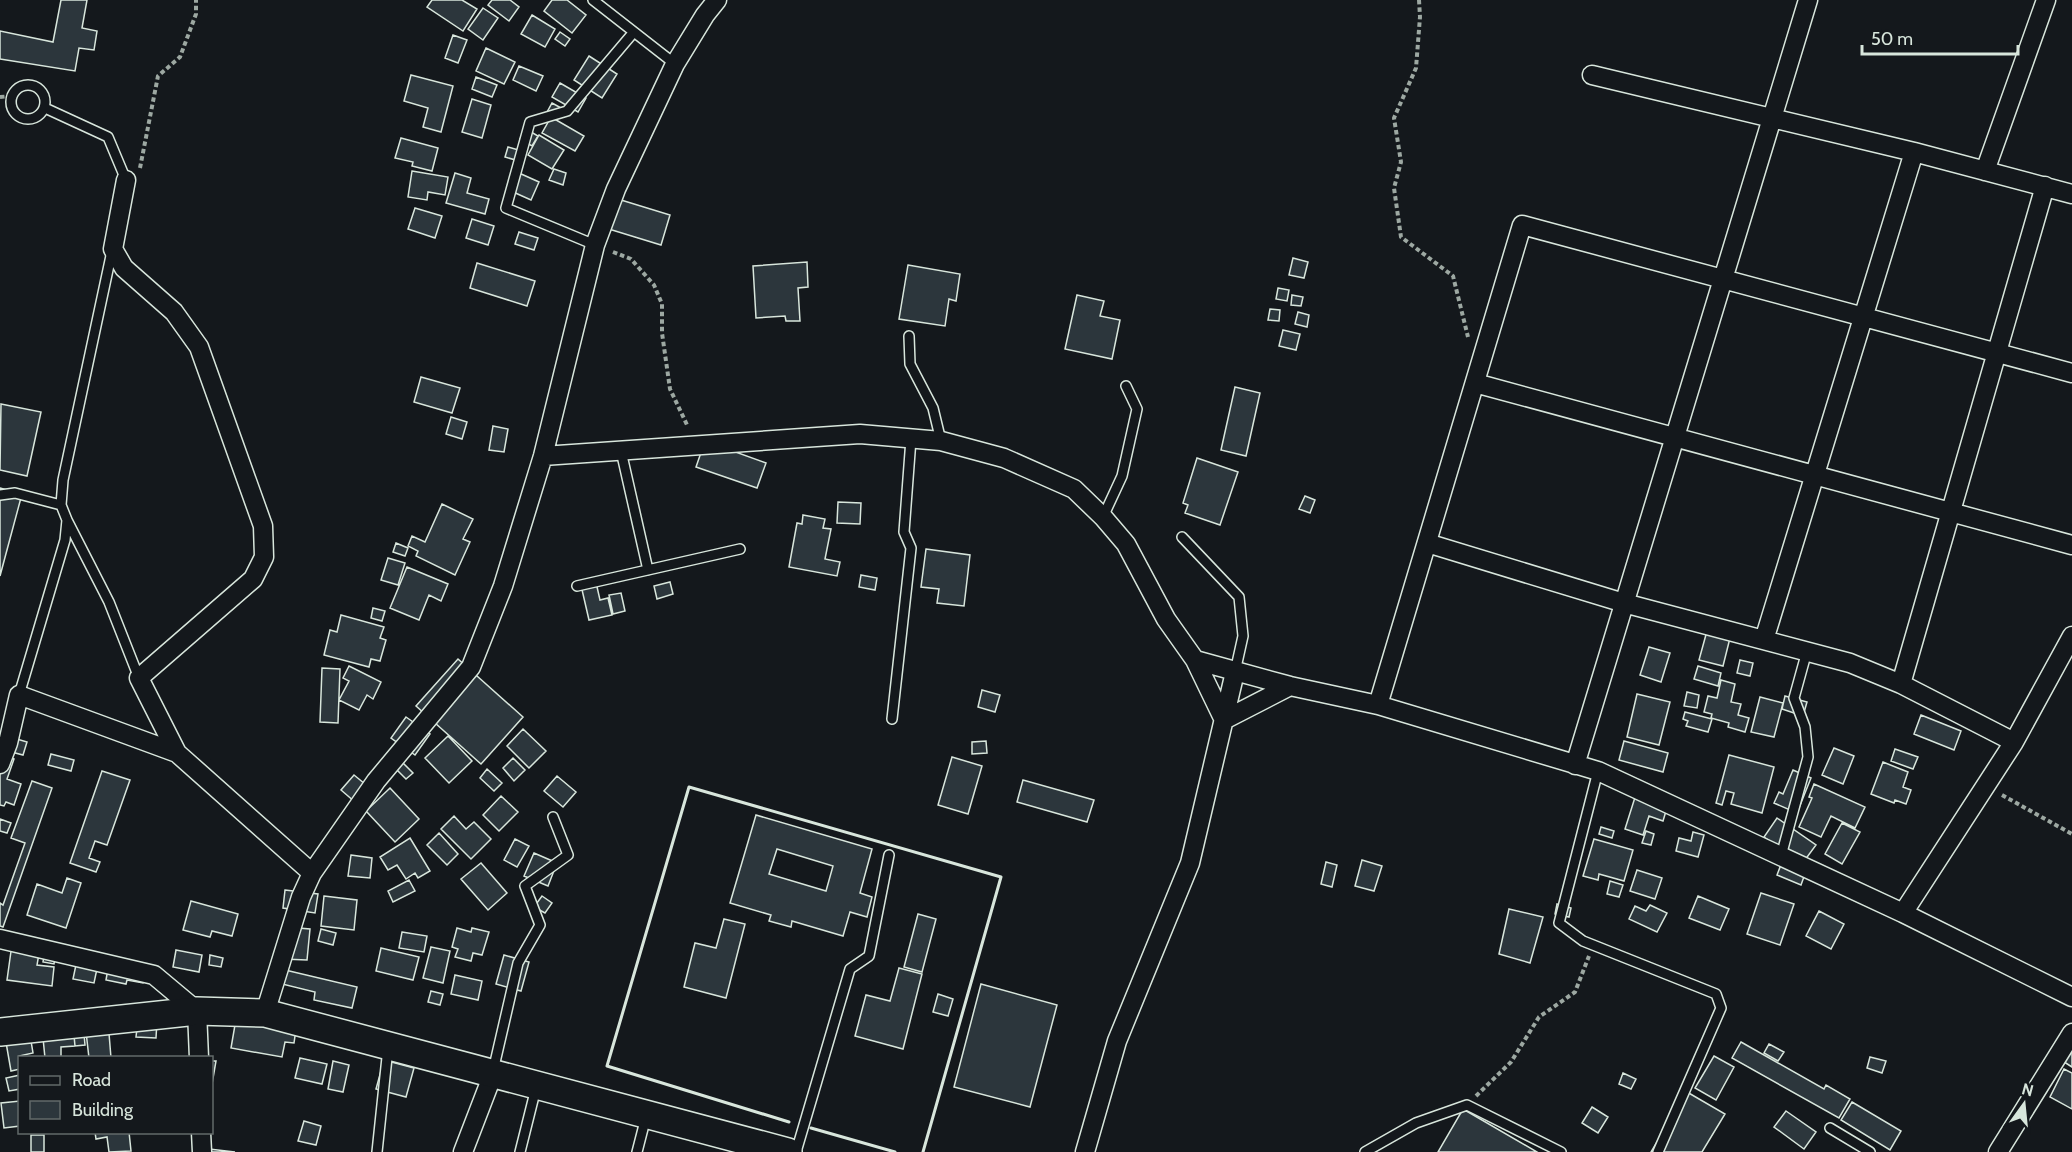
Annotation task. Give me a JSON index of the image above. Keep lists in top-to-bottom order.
{
  "legend": ["Road", "Building"],
  "scale_bar": "50 m",
  "north": "top"
}
